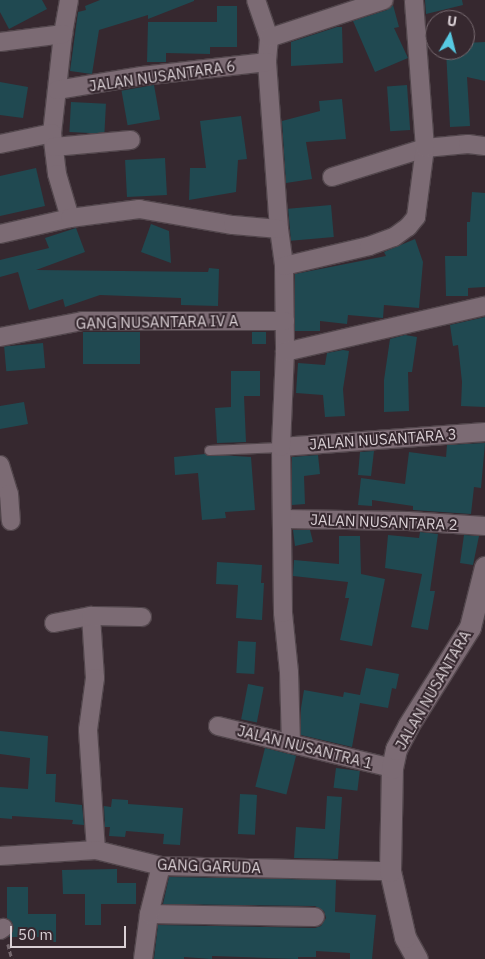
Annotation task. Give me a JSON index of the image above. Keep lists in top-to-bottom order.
{
  "streets": {
    "street": [
      "JALAN NUSANTARA 6",
      "GANG NUSANTARA IV A",
      "JALAN NUSANTARA 3",
      "JALAN NUSANTARA 2",
      "JALAN NUSANTARA",
      "JALAN NUSANTRA 1",
      "GANG GARUDA"
    ]
  },
  "crossings": [
    ["JALAN NUSANTARA", "JALAN NUSANTRA 1"],
    ["JALAN NUSANTARA", "GANG GARUDA"]
  ],
  "scale_bar": "50 m",
  "north": "top"
}
